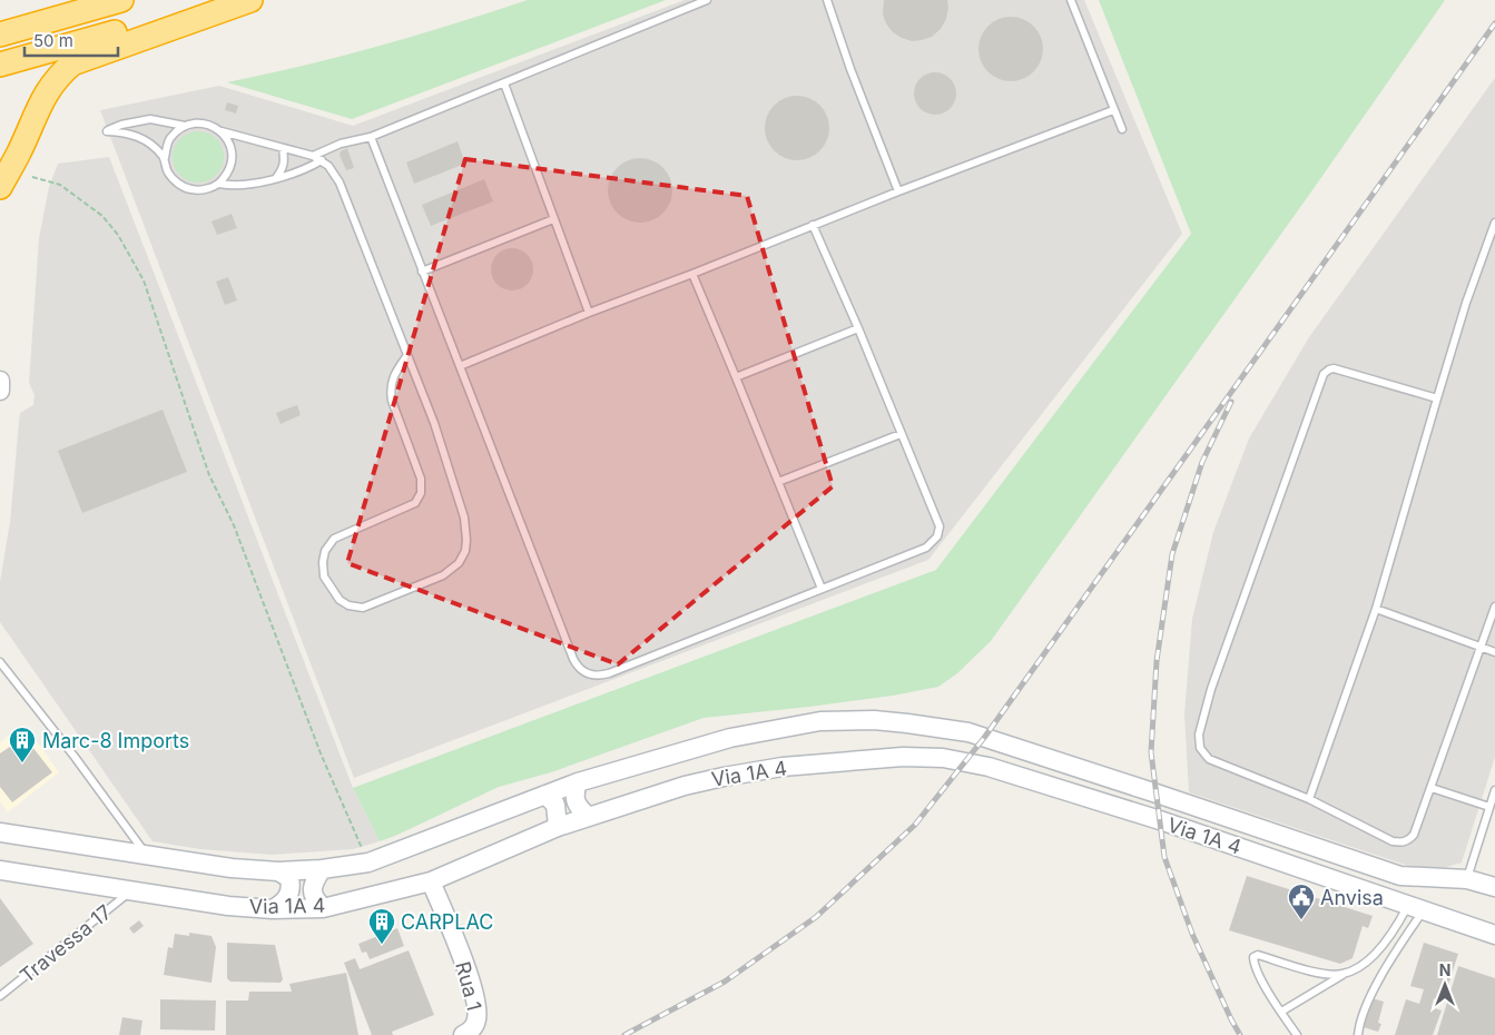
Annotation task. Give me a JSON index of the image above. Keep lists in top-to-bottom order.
{
  "streets": {
    "main road": ["Via 1A 4", "Rua 1"],
    "lane": ["Travessa 17"]
  },
  "crossings": [
    ["Via 1A 4", "Travessa 17"],
    ["Via 1A 4", "Rua 1"]
  ],
  "places": {
    "building": ["Marc-8 Imports", "CARPLAC"],
    "public building": ["Anvisa"]
  },
  "scale_bar": "50 m",
  "north": "top"
}
